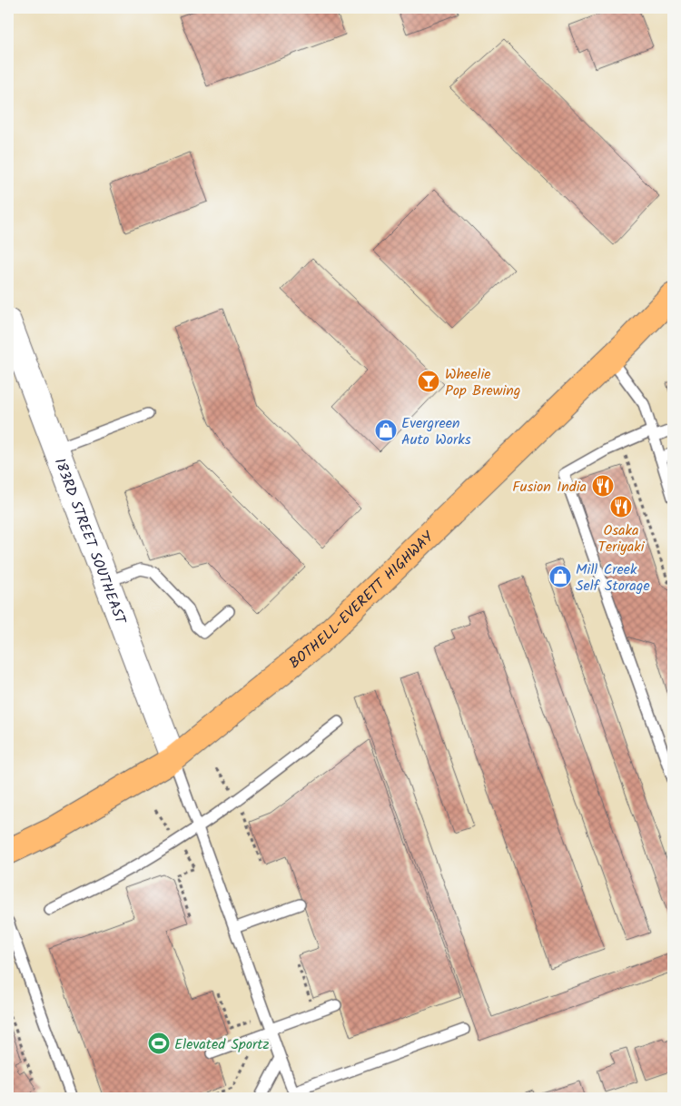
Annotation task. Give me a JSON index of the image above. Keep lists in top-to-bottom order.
{
  "streets": {
    "main road": ["BOTHELL-EVERETT HIGHWAY"],
    "street": ["183RD STREET SOUTHEAST"]
  },
  "crossings": [
    ["183RD STREET SOUTHEAST", "BOTHELL-EVERETT HIGHWAY"]
  ],
  "places": {
    "bar": ["Wheelie Pop Brewing"],
    "shop": ["Evergreen Auto Works", "Mill Creek Self Storage"],
    "restaurant": ["Fusion India", "Osaka Teriyaki"],
    "sports": ["Elevated Sportz"]
  }
}
